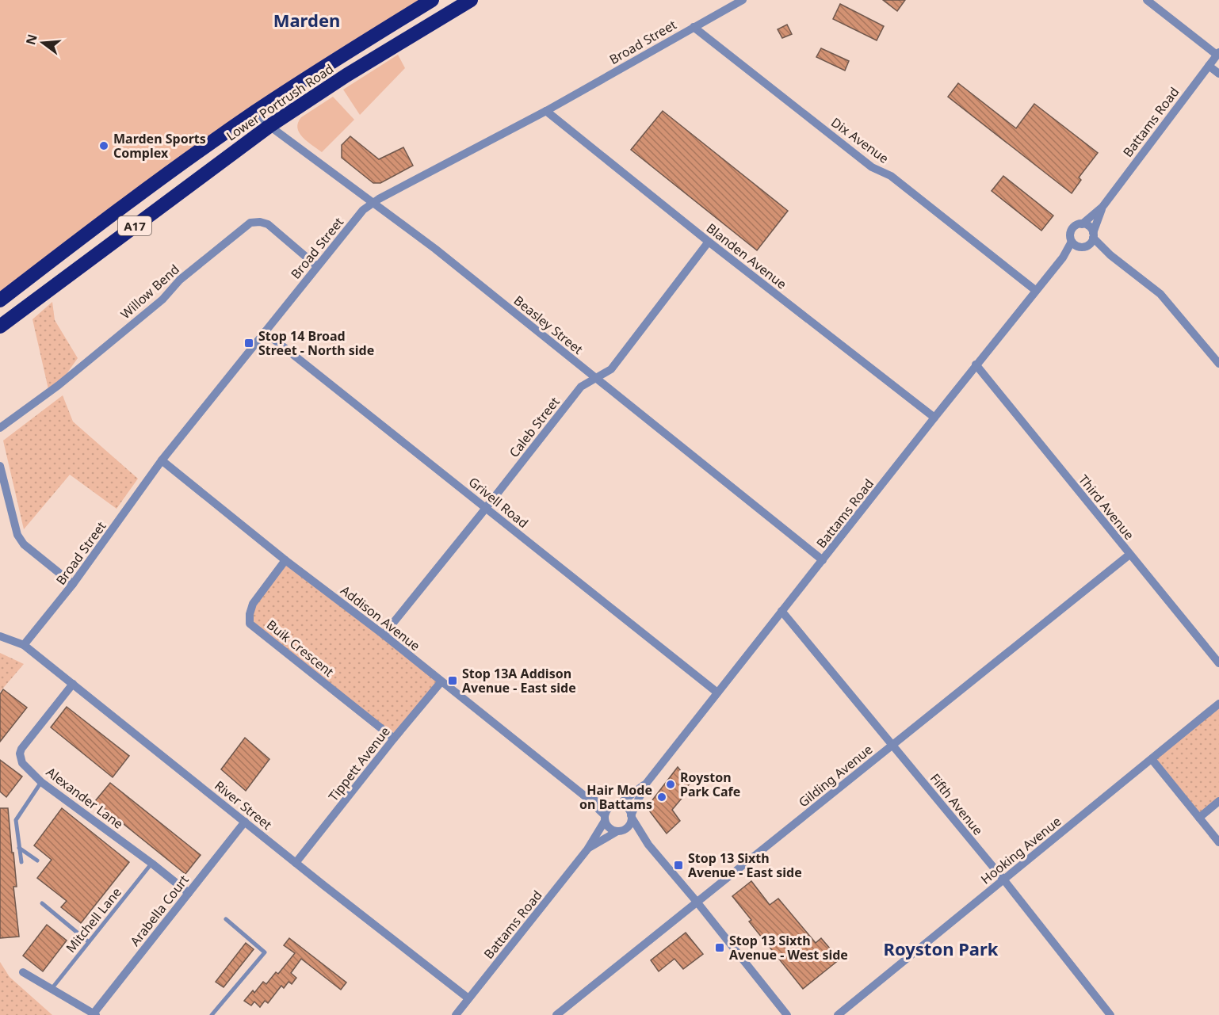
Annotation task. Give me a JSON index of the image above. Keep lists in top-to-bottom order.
{
  "streets": {
    "highway": ["Lower Portrush Road", "A17"],
    "street": [
      "Broad Street",
      "Battams Road",
      "Dix Avenue",
      "Blanden Avenue",
      "Willow Bend",
      "Beasley Street",
      "Caleb Street",
      "Grivell Road",
      "Third Avenue",
      "Addison Avenue",
      "Buik Crescent",
      "Tippett Avenue",
      "Gilding Avenue",
      "Alexander Lane",
      "Fifth Avenue",
      "River Street",
      "Hooking Avenue",
      "Arabella Court"
    ],
    "lane": ["Mitchell Lane"]
  },
  "crossings": [
    ["Broad Street", "Dix Avenue"],
    ["Broad Street", "Blanden Avenue"],
    ["Broad Street", "Willow Bend"],
    ["Broad Street", "Beasley Street"],
    ["Broad Street", "Grivell Road"],
    ["Broad Street", "Addison Avenue"],
    ["Broad Street", "River Street"],
    ["Lower Portrush Road", "Beasley Street"],
    ["Battams Road", "Dix Avenue"],
    ["Battams Road", "Blanden Avenue"],
    ["Battams Road", "Beasley Street"],
    ["Battams Road", "Grivell Road"],
    ["Battams Road", "Third Avenue"],
    ["Battams Road", "Addison Avenue"],
    ["Battams Road", "Fifth Avenue"],
    ["Battams Road", "River Street"],
    ["Blanden Avenue", "Caleb Street"],
    ["Beasley Street", "Caleb Street"],
    ["Caleb Street", "Grivell Road"],
    ["Caleb Street", "Addison Avenue"],
    ["Third Avenue", "Gilding Avenue"],
    ["Addison Avenue", "Buik Crescent"],
    ["Addison Avenue", "Tippett Avenue"],
    ["Buik Crescent", "Tippett Avenue"],
    ["Tippett Avenue", "River Street"],
    ["Gilding Avenue", "Fifth Avenue"],
    ["Alexander Lane", "River Street"],
    ["Alexander Lane", "Arabella Court"],
    ["Alexander Lane", "Mitchell Lane"],
    ["Fifth Avenue", "Hooking Avenue"],
    ["River Street", "Arabella Court"]
  ],
  "districts": ["Marden", "Royston Park"],
  "places": {
    "other": ["Marden Sports Complex", "Royston Park Cafe", "Hair Mode on Battams"],
    "transit": [
      "Stop 14 Broad Street - North side",
      "Stop 13A Addison Avenue - East side",
      "Stop 13 Sixth Avenue - East side",
      "Stop 13 Sixth Avenue - West side"
    ]
  },
  "north": "left"
}
